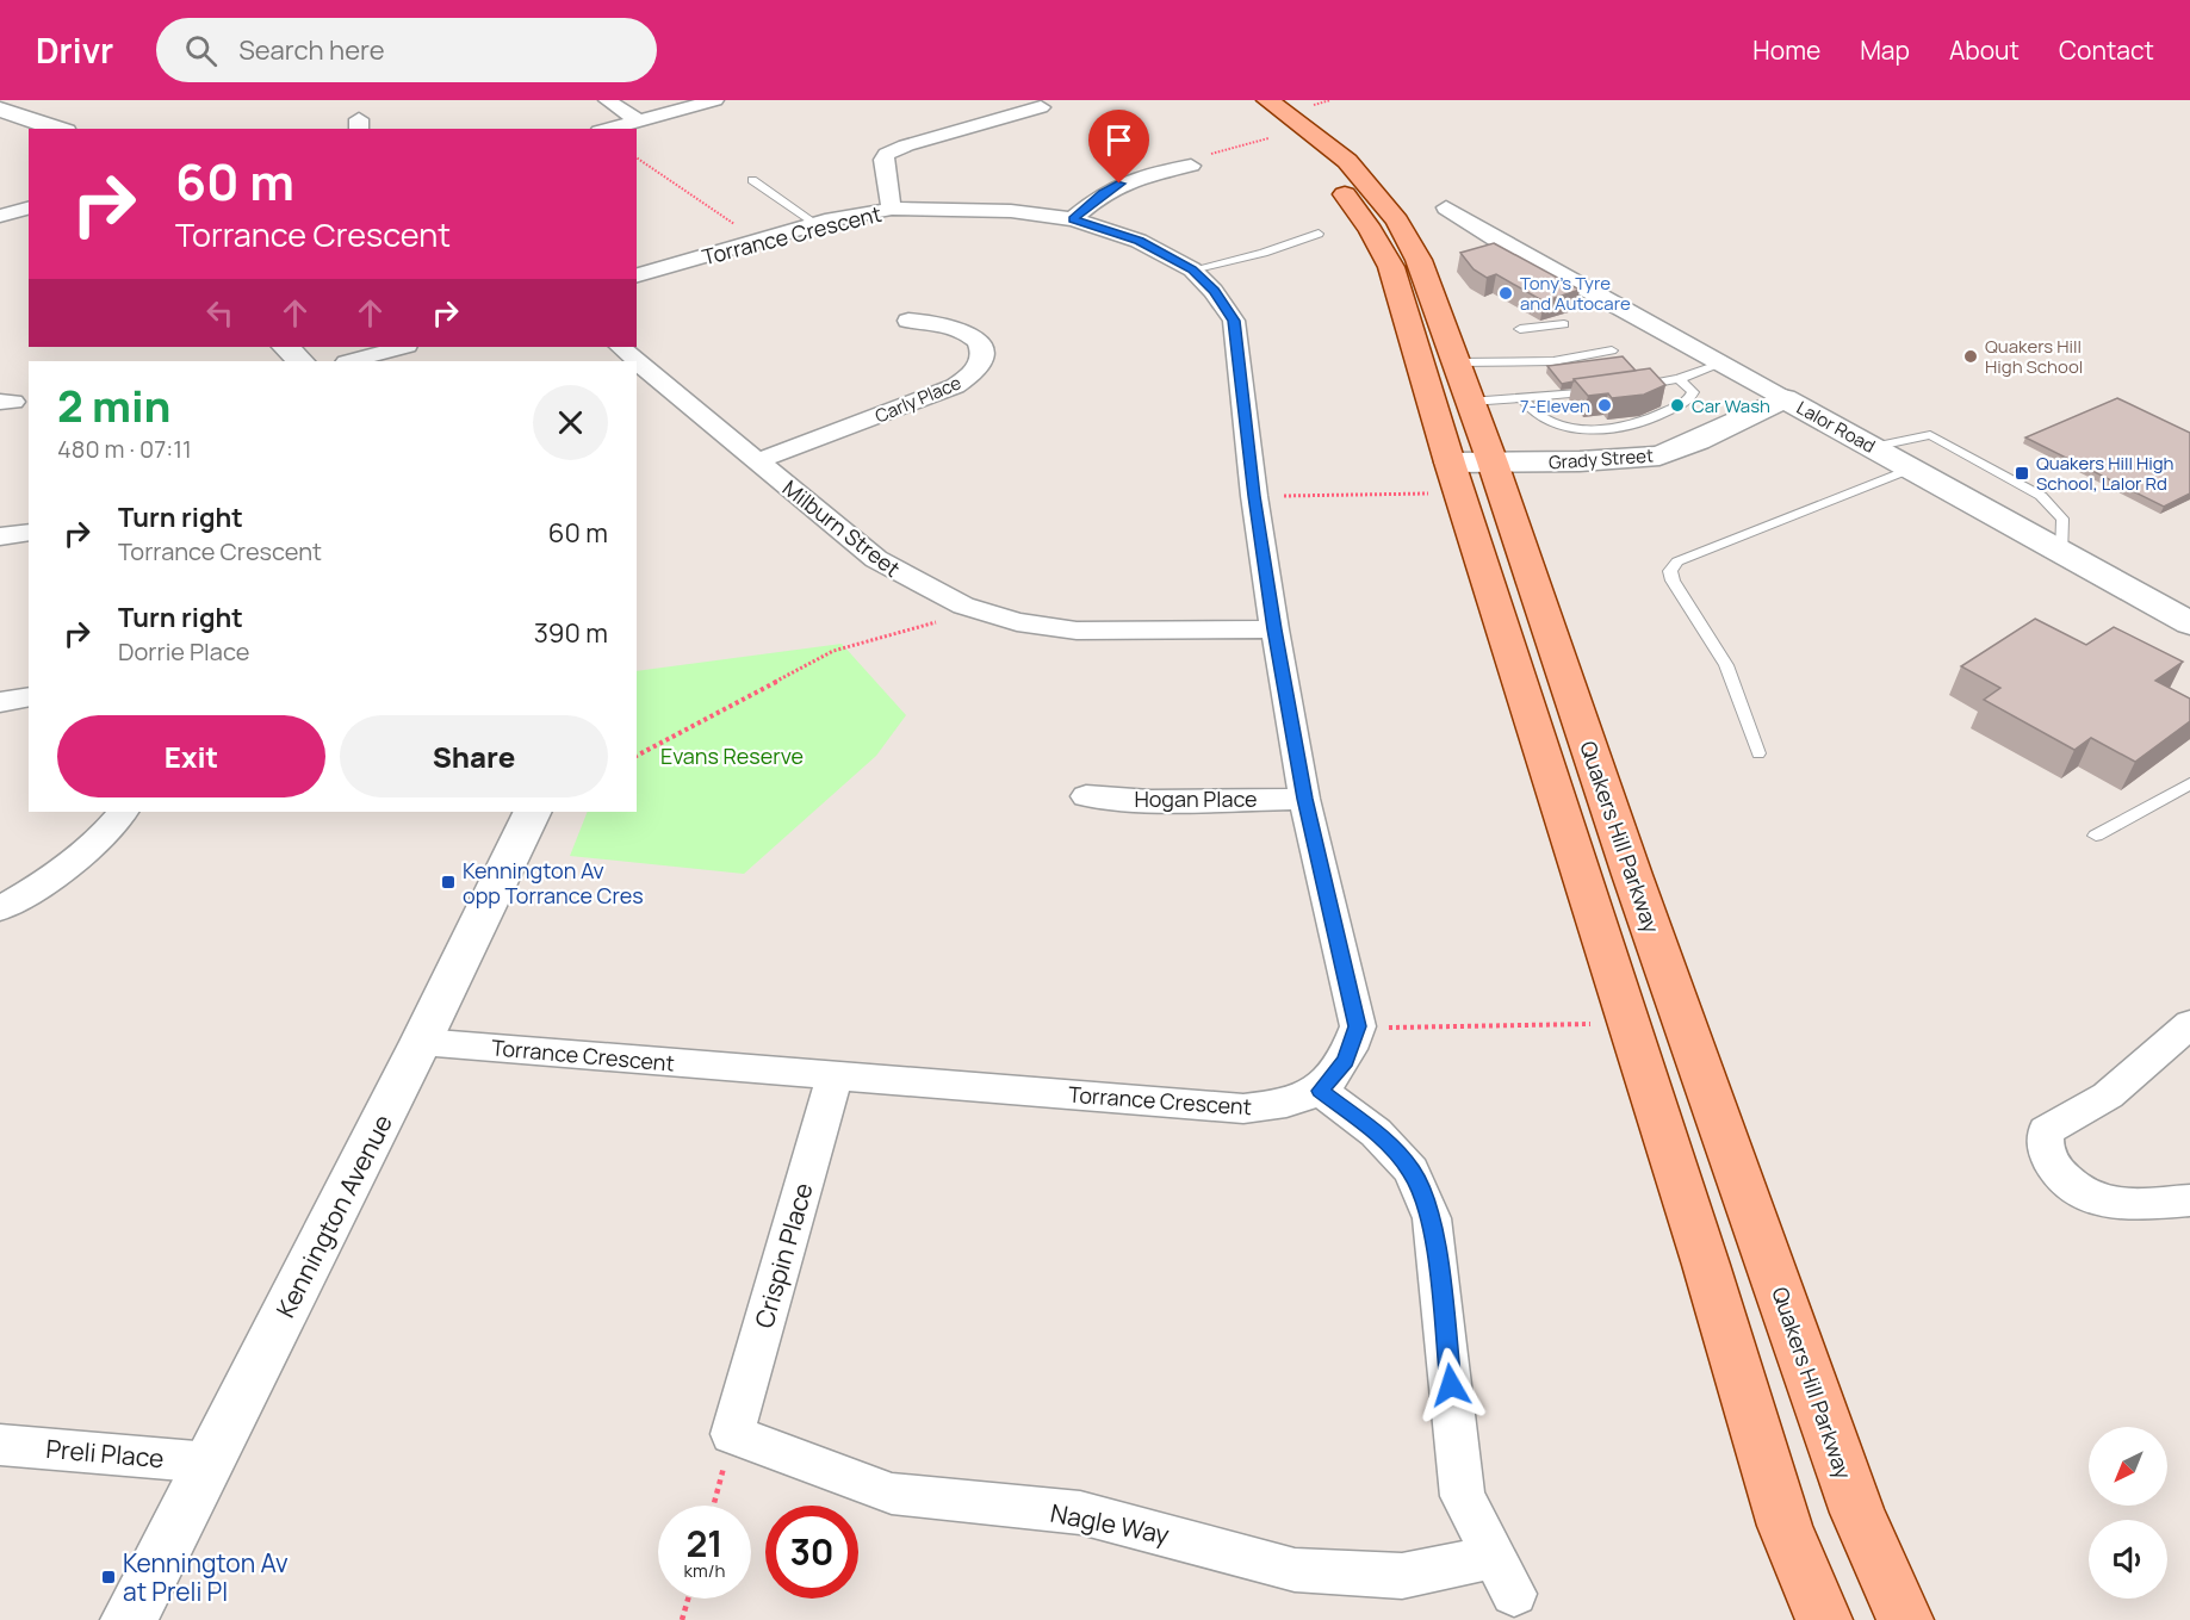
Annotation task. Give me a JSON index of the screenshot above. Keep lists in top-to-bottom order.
{
  "streets": {
    "main road": ["Quakers Hill Parkway"],
    "street": [
      "Torrance Crescent",
      "Carly Place",
      "Lalor Road",
      "Grady Street",
      "Milburn Street",
      "Hogan Place",
      "Kennington Avenue",
      "Crispin Place",
      "Preli Place",
      "Nagle Way"
    ]
  },
  "crossings": [
    ["Torrance Crescent", "Milburn Street"],
    ["Torrance Crescent", "Hogan Place"],
    ["Torrance Crescent", "Kennington Avenue"],
    ["Torrance Crescent", "Crispin Place"],
    ["Torrance Crescent", "Nagle Way"],
    ["Carly Place", "Milburn Street"],
    ["Lalor Road", "Grady Street"],
    ["Grady Street", "Quakers Hill Parkway"],
    ["Kennington Avenue", "Preli Place"],
    ["Crispin Place", "Nagle Way"]
  ],
  "parks": ["Evans Reserve"],
  "places": {
    "other": [
      "Tony's Tyre and Autocare",
      "Quakers Hill High School",
      "7-Eleven",
      "Car Wash"
    ],
    "transit": ["Quakers Hill High School, Lalor Rd", "Kennington Av opp Torrance Cres", "Kennington Av at Preli Pl"]
  },
  "north": "bottom left",
  "page": {
    "header": "Drivr",
    "search": "Search here",
    "nav": [
      "Home",
      "Map",
      "About",
      "Contact"
    ],
    "turn": ["60 m", "Torrance Crescent"],
    "heading": ["2 min", "480 m · 07:11"],
    "list": [
      {
        "name": "Turn right",
        "note": "Torrance Crescent",
        "value": "60 m"
      },
      {
        "name": "Turn right",
        "note": "Dorrie Place",
        "value": "390 m"
      }
    ],
    "buttons": ["Exit", "Share"],
    "speed": "21 km/h",
    "limit": "30"
  }
}
